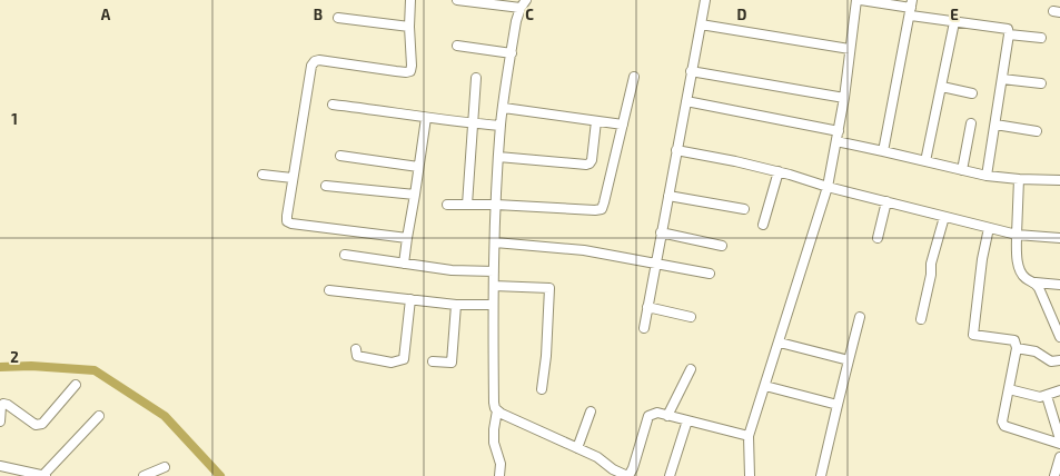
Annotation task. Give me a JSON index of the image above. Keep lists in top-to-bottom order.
{
  "grid": {
    "columns": [
      "A",
      "B",
      "C",
      "D",
      "E"
    ],
    "rows": ["1", "2"]
  }
}
